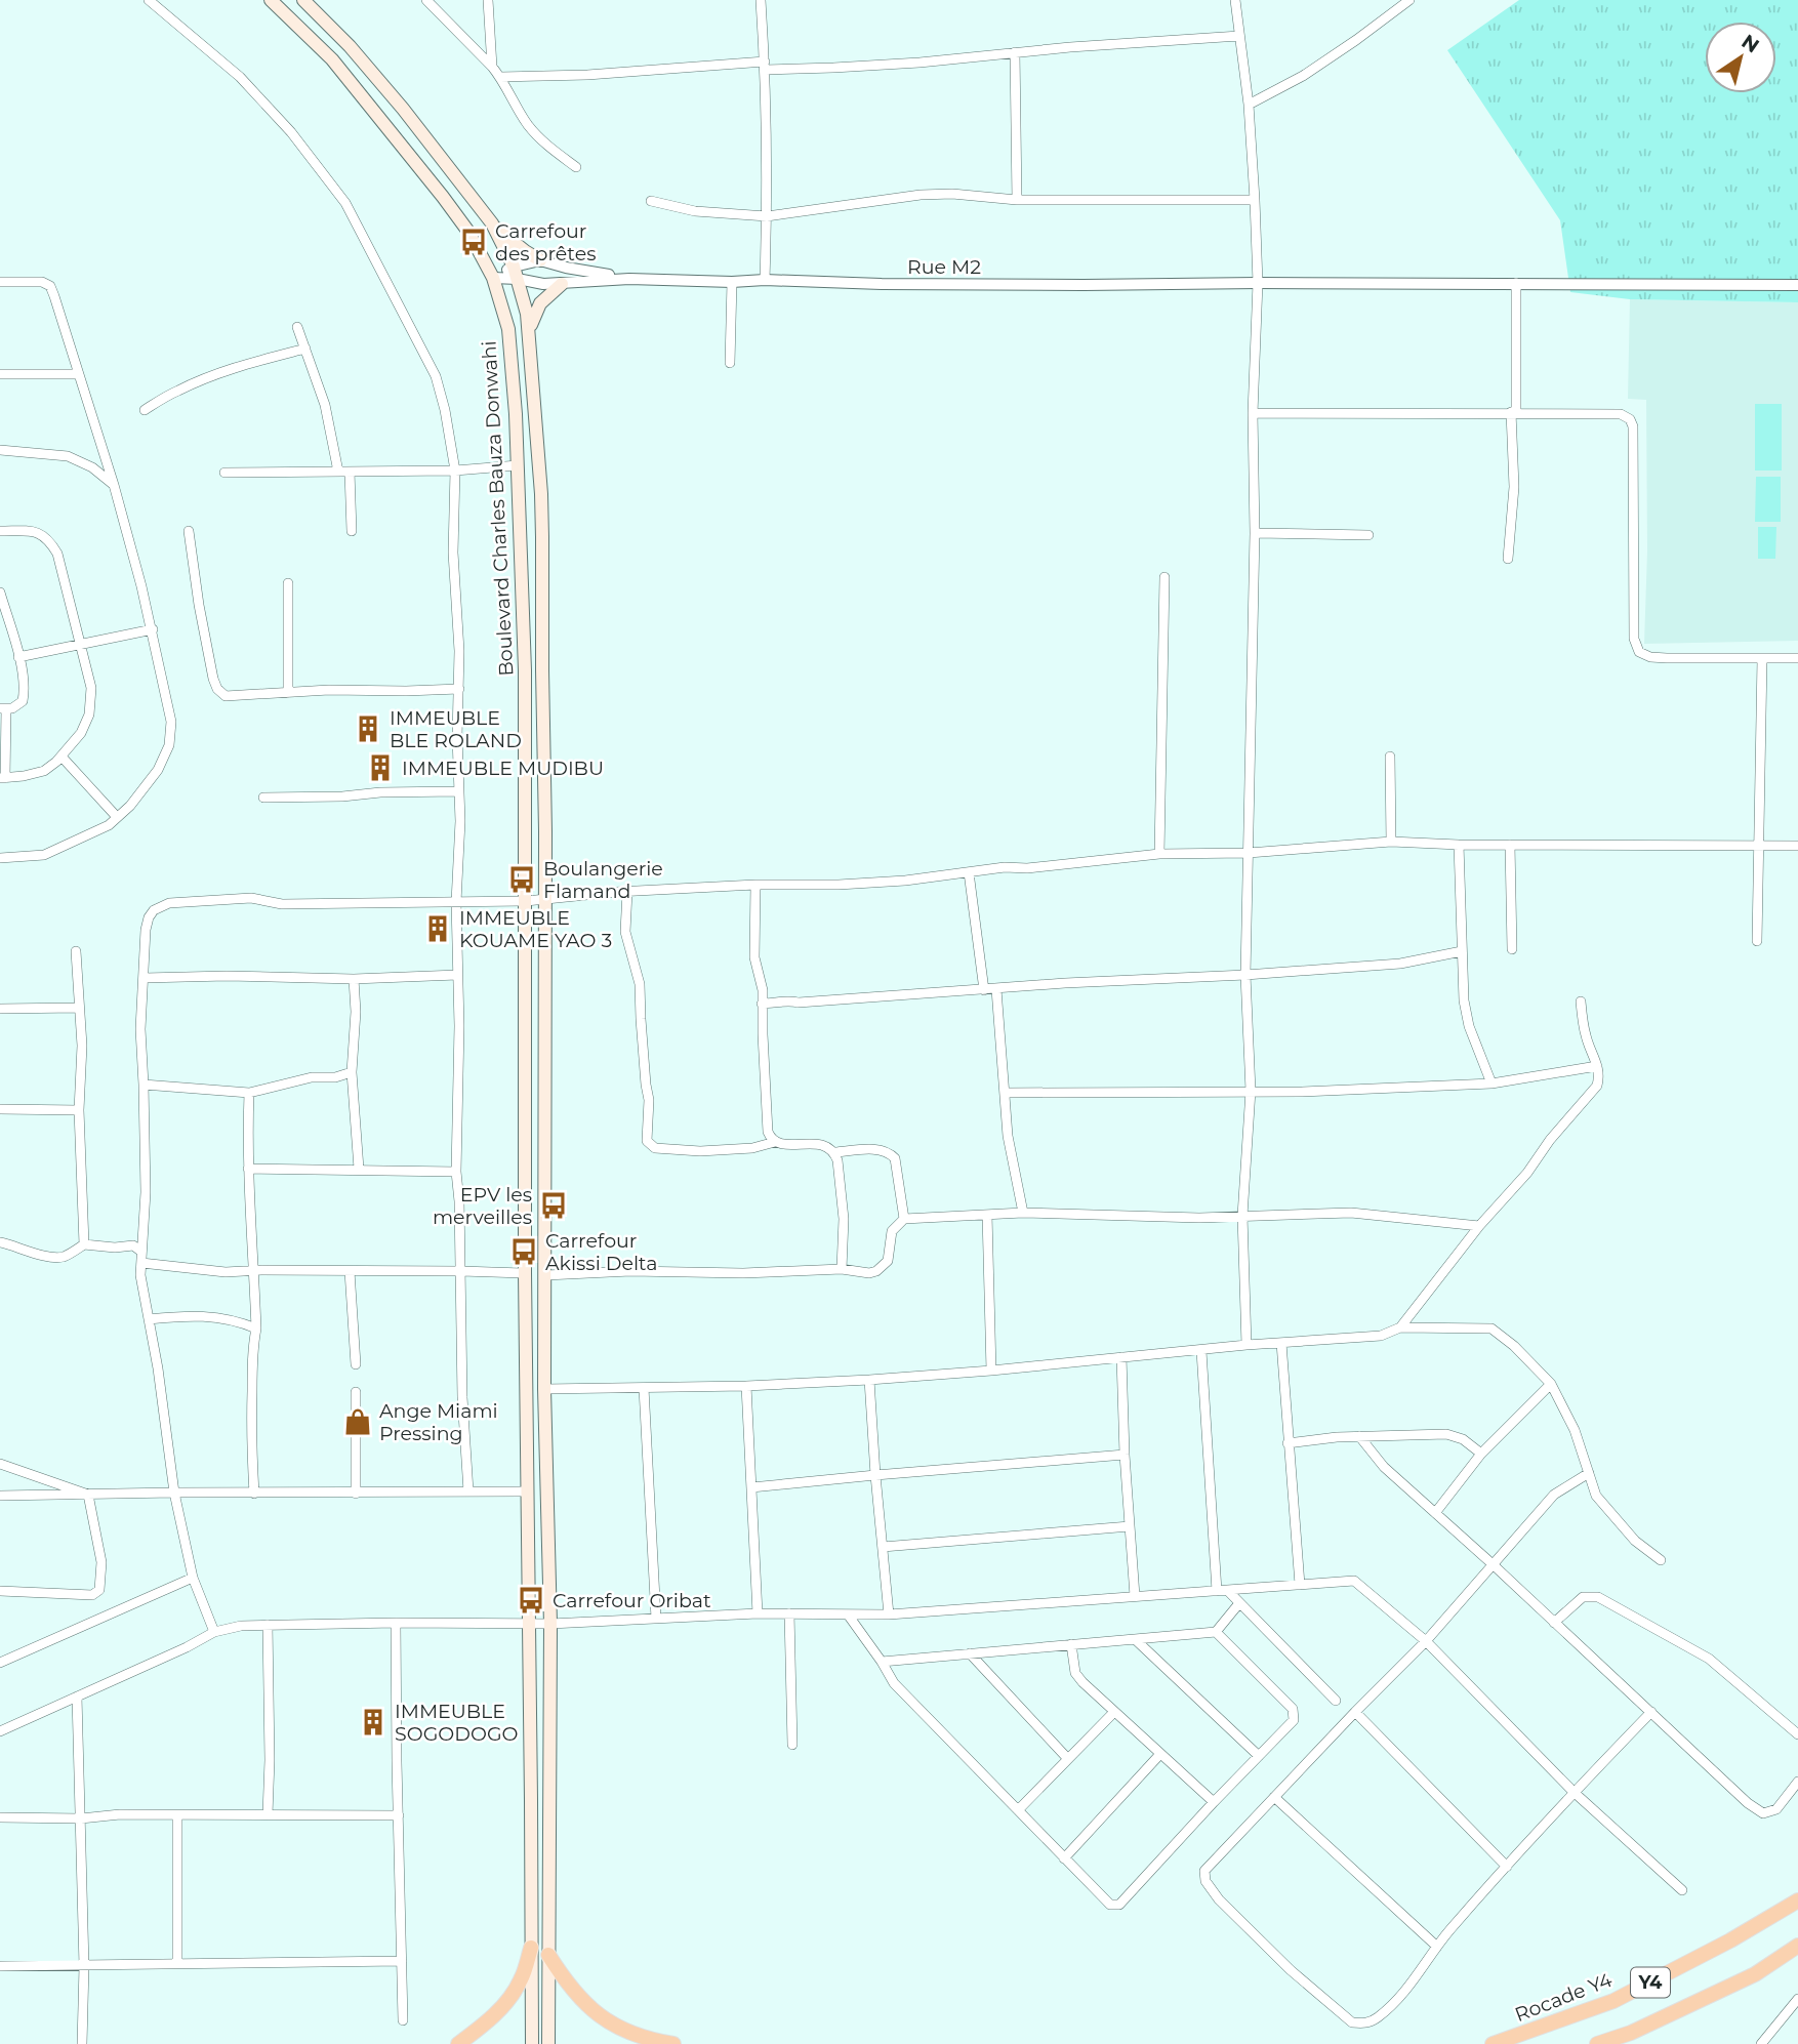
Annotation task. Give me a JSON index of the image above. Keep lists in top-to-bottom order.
{
  "streets": {
    "highway": ["Y4", "Rocade Y4"],
    "main road": ["Boulevard Charles Bauza Donwahi"],
    "street": ["Rue M2"]
  },
  "crossings": [
    ["Rue M2", "Boulevard Charles Bauza Donwahi"]
  ],
  "places": {
    "bus stop": [
      "Carrefour des prêtes",
      "Boulangerie Flamand",
      "EPV les merveilles",
      "Carrefour Akissi Delta",
      "Carrefour Oribat"
    ],
    "building": [
      "IMMEUBLE BLE ROLAND",
      "IMMEUBLE MUDIBU",
      "IMMEUBLE KOUAME YAO 3",
      "IMMEUBLE SOGODOGO"
    ],
    "shop": ["Ange Miami Pressing"]
  },
  "north": "top right"
}
